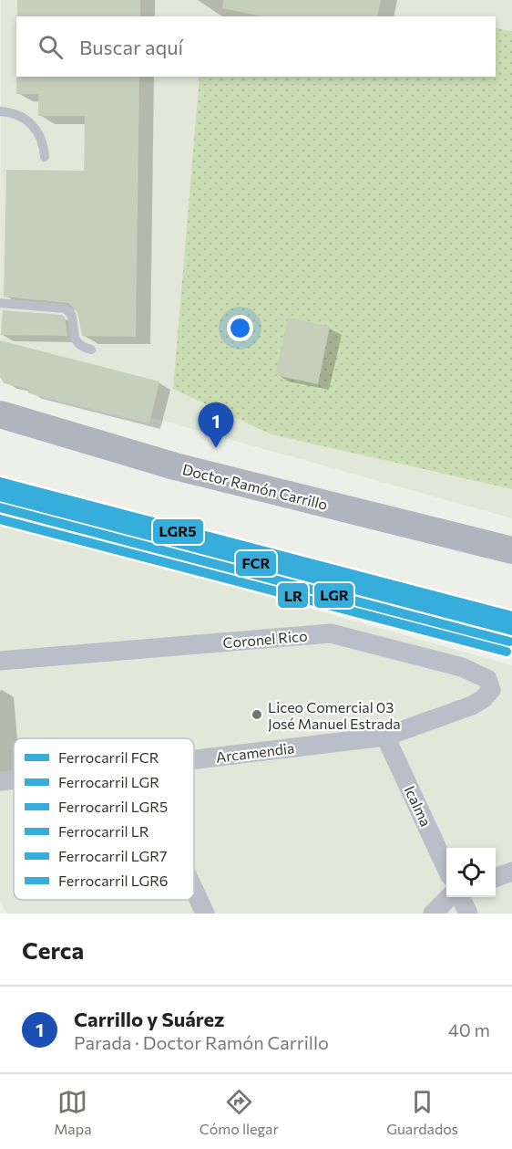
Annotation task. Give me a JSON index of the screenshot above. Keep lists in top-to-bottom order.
{
  "streets": {
    "main road": ["Doctor Ramón Carrillo"],
    "street": ["Coronel Rico", "Arcamendia", "Icalma"]
  },
  "crossings": [
    ["Coronel Rico", "Arcamendia"],
    ["Arcamendia", "Icalma"]
  ],
  "places": ["Liceo Comercial 03 José Manuel Estrada"],
  "lines": [
    "rail line LGR7",
    "rail line LGR5",
    "rail line LGR6",
    "rail line FCR",
    "rail line LGR",
    "rail line LR"
  ],
  "legend": [
    "Ferrocarril FCR",
    "Ferrocarril LGR",
    "Ferrocarril LGR5",
    "Ferrocarril LR",
    "Ferrocarril LGR7",
    "Ferrocarril LGR6"
  ],
  "page": {
    "search": "Buscar aquí",
    "pins": "1",
    "heading": "Cerca",
    "list": [
      {
        "mark": "1",
        "name": "Carrillo y Suárez",
        "note": "Parada · Doctor Ramón Carrillo",
        "value": "40 m"
      }
    ],
    "nav": ["Mapa", "Cómo llegar", "Guardados"]
  }
}
